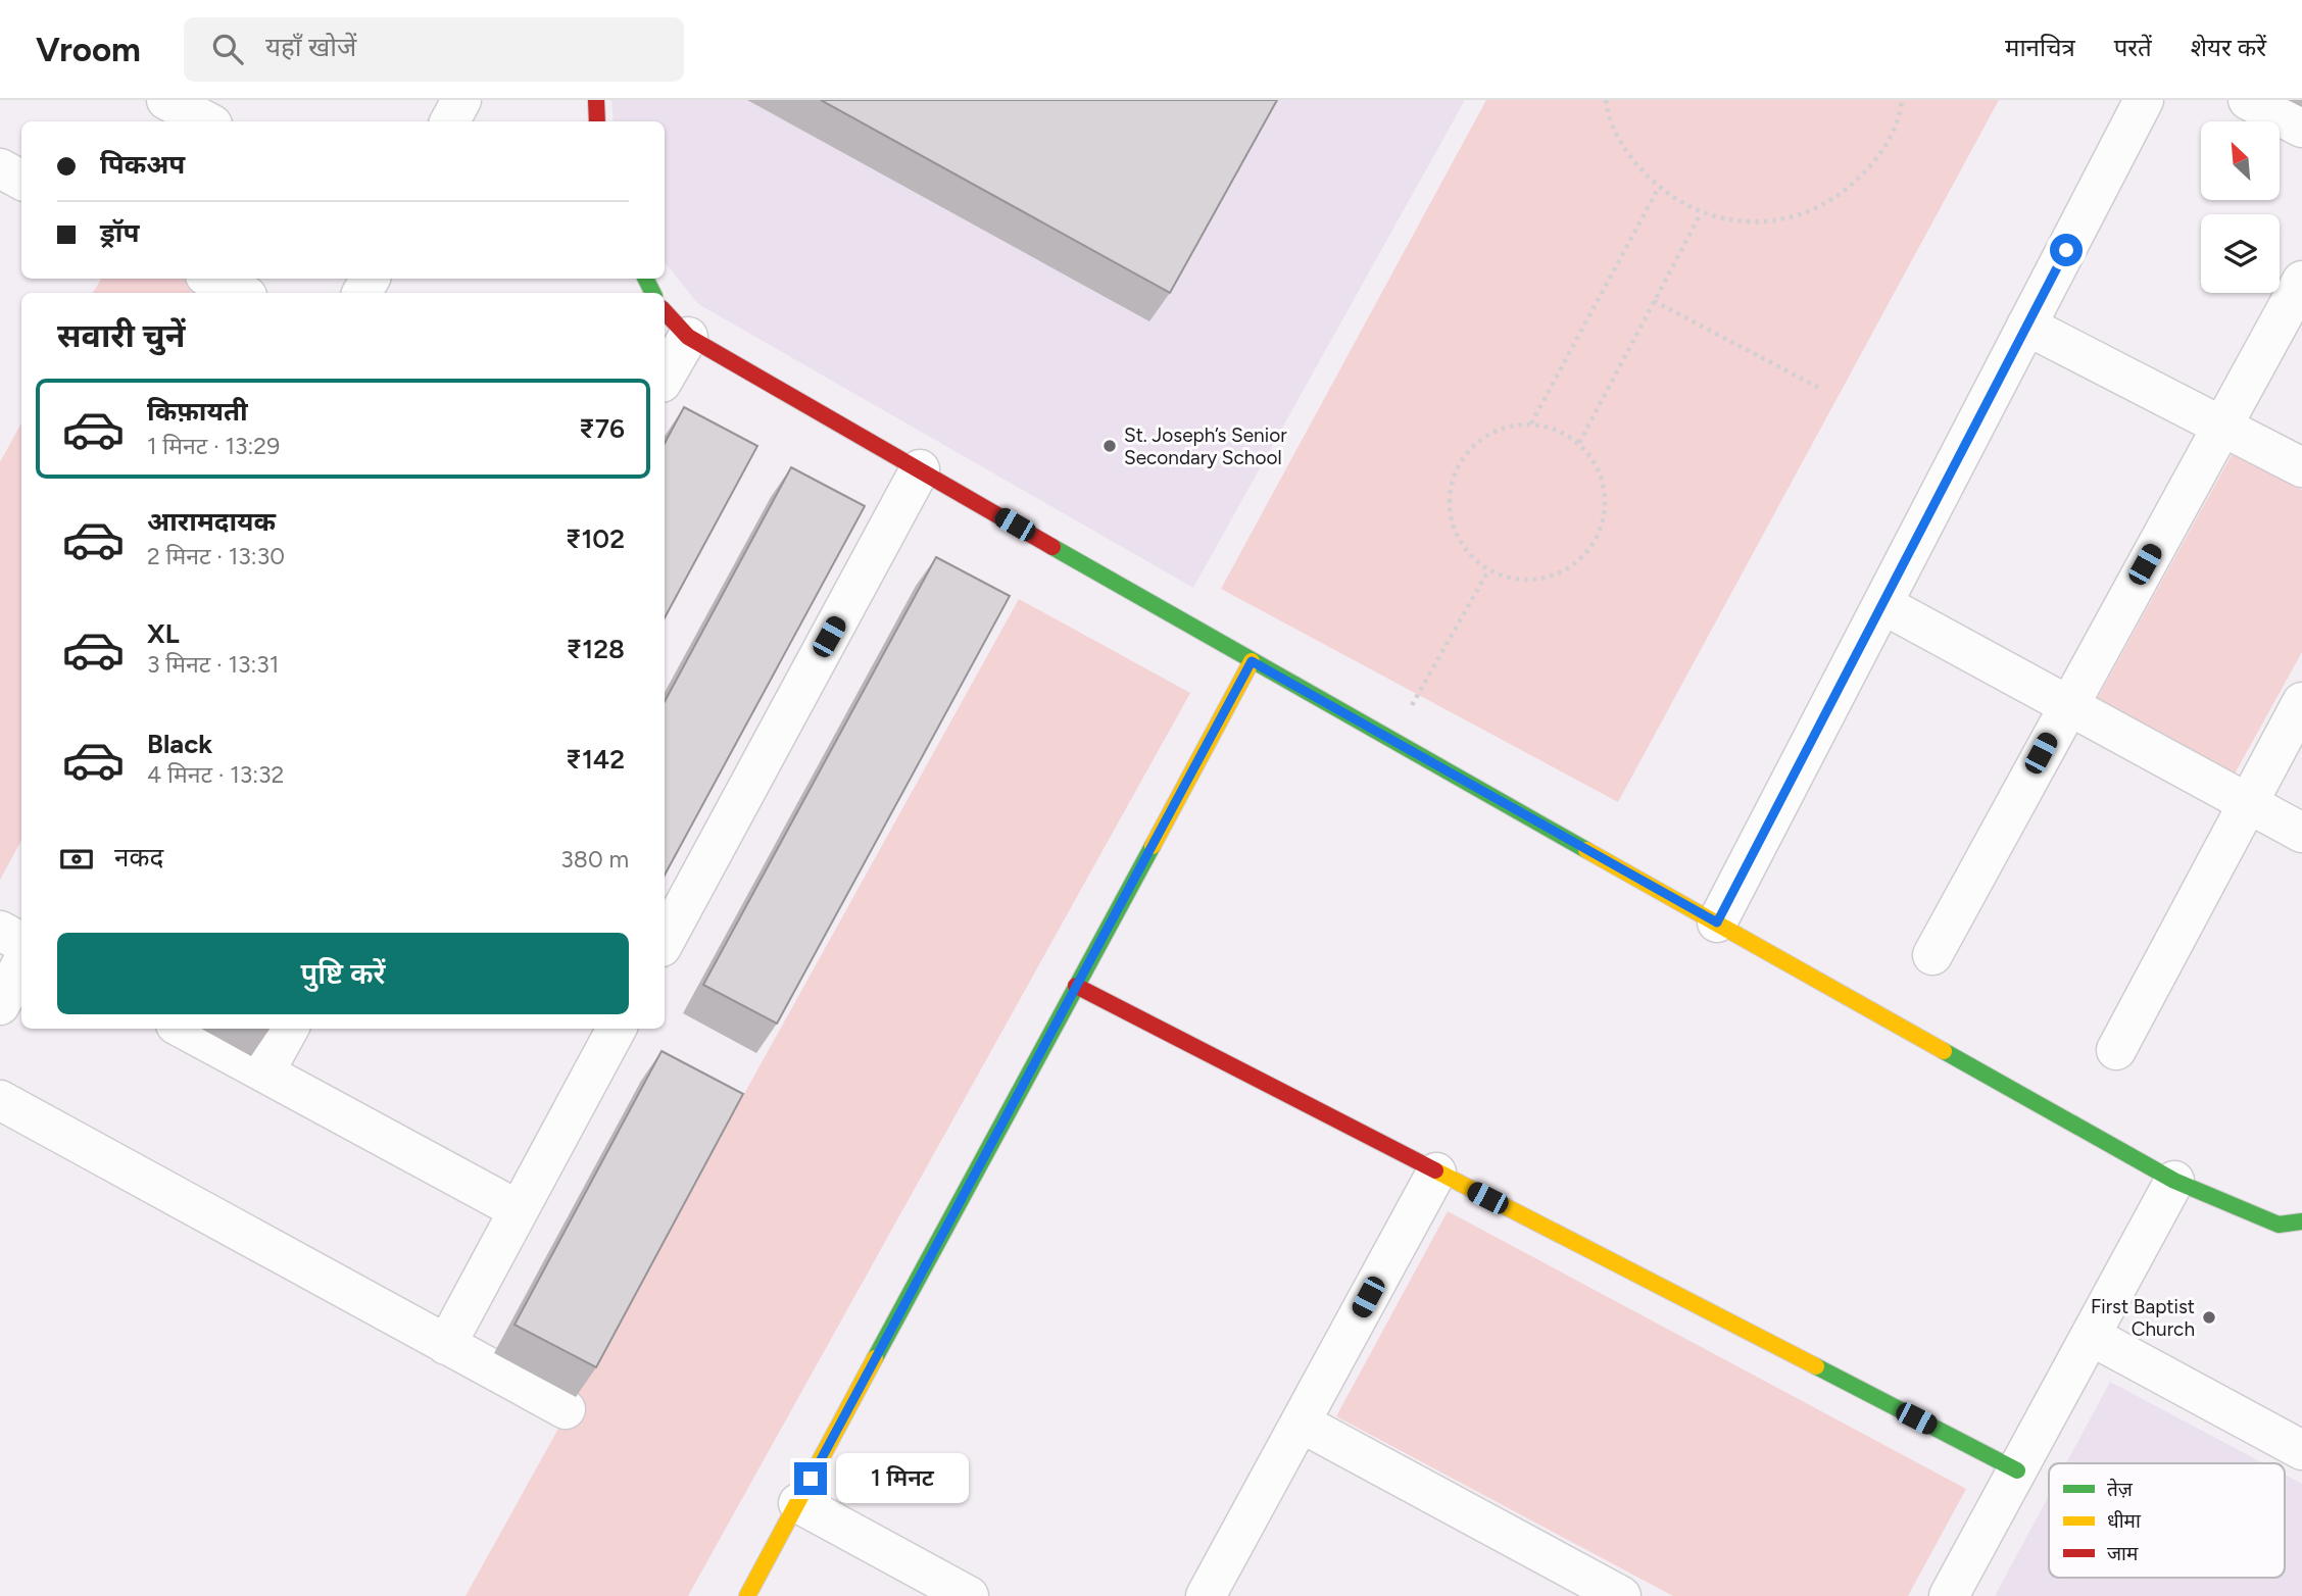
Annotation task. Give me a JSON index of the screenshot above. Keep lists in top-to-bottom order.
{
  "places": ["St. Joseph’s Senior Secondary School", "First Baptist Church"],
  "legend": ["तेज़", "धीमा", "जाम"],
  "north": "top left",
  "page": {
    "header": "Vroom",
    "search": "यहाँ खोजें",
    "nav": ["मानचित्र", "परतें", "शेयर करें"],
    "banner": ["पिकअप", "ड्रॉप"],
    "heading": "सवारी चुनें",
    "list": [
      {
        "name": "किफ़ायती",
        "note": "1 मिनट · 13:29",
        "value": "₹76"
      },
      {
        "name": "आरामदायक",
        "note": "2 मिनट · 13:30",
        "value": "₹102"
      },
      {
        "name": "XL",
        "note": "3 मिनट · 13:31",
        "value": "₹128"
      },
      {
        "name": "Black",
        "note": "4 मिनट · 13:32",
        "value": "₹142"
      }
    ],
    "pay": ["नकद", "380 m"],
    "buttons": "पुष्टि करें",
    "bubble": "1 मिनट"
  }
}
